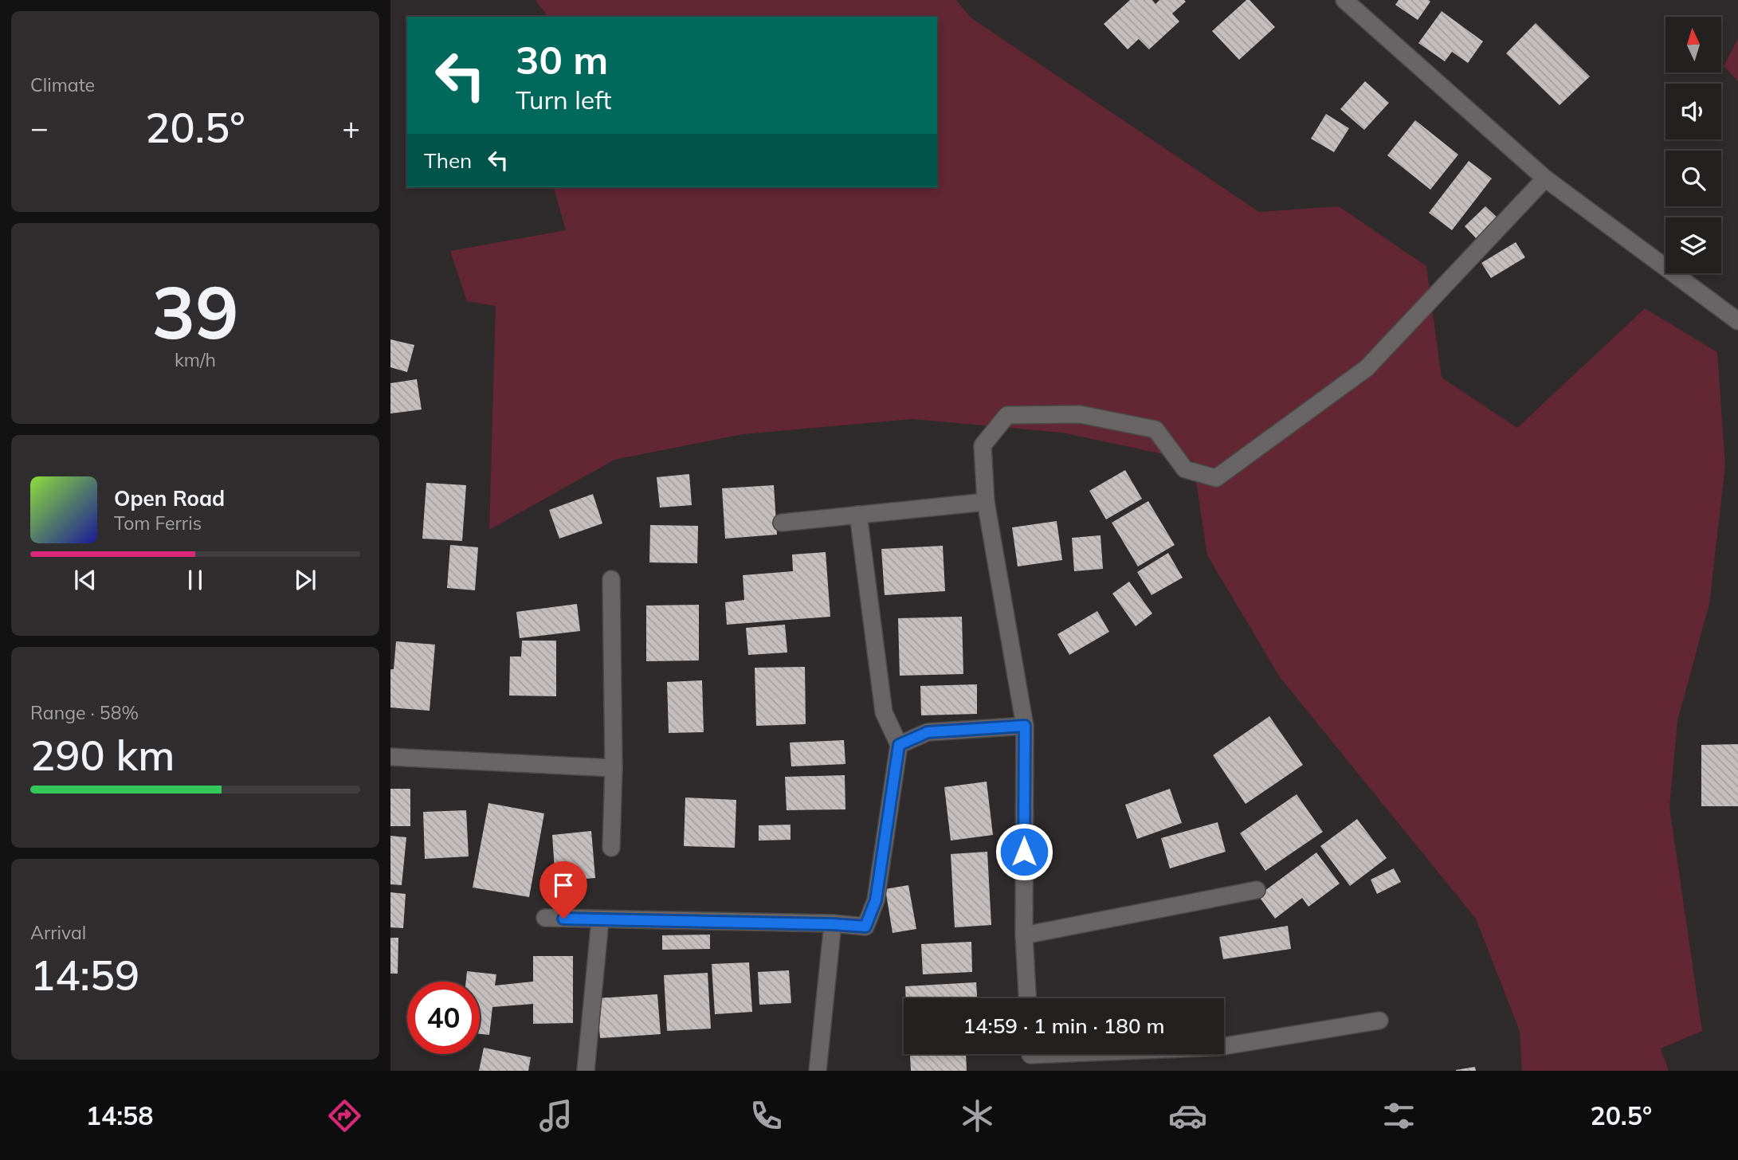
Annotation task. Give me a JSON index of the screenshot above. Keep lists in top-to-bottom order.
{
  "north": "top",
  "page": {
    "tile": [
      "Climate",
      ["39", "km/h"],
      ["Range · 58%", "290 km"],
      ["Arrival", "14:59"]
    ],
    "turn": ["30 m", "Turn left"],
    "heat": ["−", "20.5°", "+"],
    "then": "Then",
    "song": ["Open Road", "Tom Ferris"],
    "limit": "40",
    "trip": "14:59 · 1 min · 180 m",
    "tabs": ["14:58", "20.5°"]
  }
}
